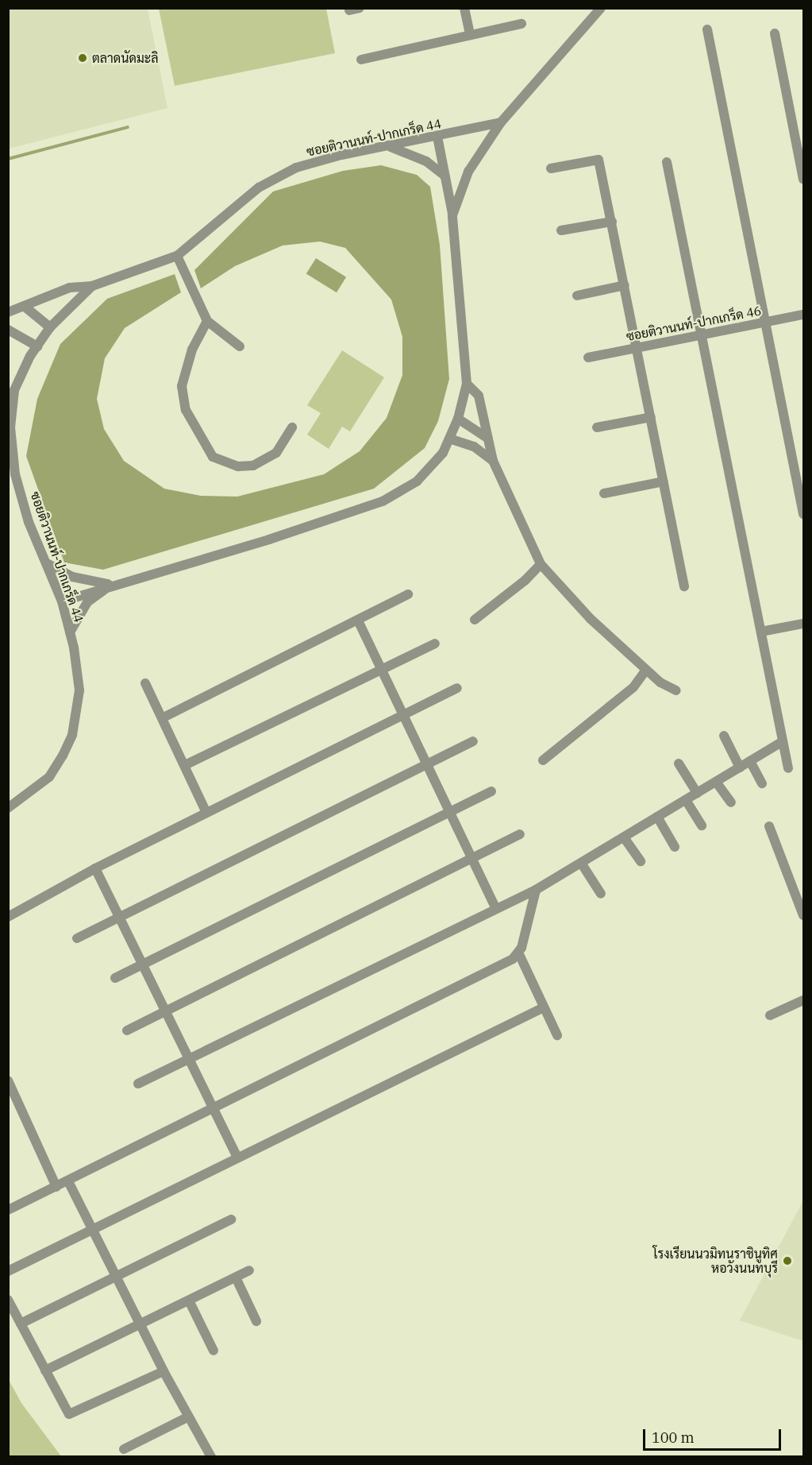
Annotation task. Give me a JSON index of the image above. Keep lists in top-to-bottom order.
{
  "streets": {
    "street": ["ซอยติวานนท์-ปากเกร็ด 44", "ซอยติวานนท์-ปากเกร็ด 46"]
  },
  "places": ["ตลาดนัดมะลิ", "โรงเรียนนวมิทนราชินูทิศ หอวังนนทบุรี"],
  "scale_bar": "100 m"
}
